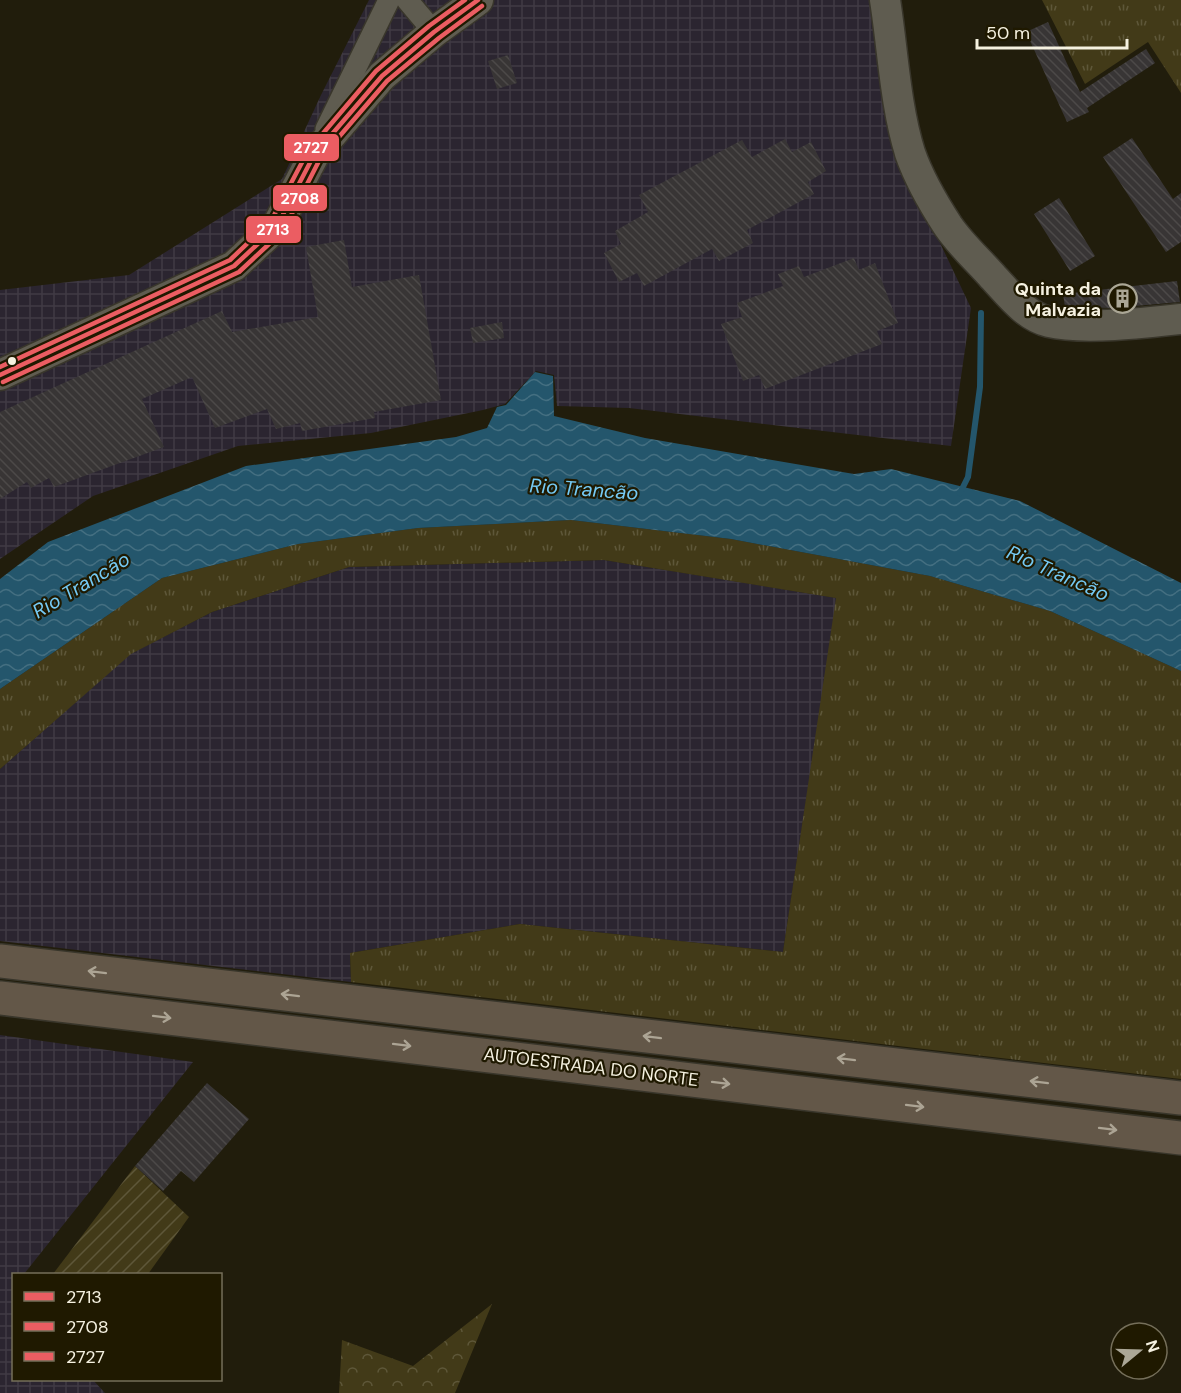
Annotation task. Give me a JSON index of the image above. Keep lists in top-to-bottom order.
{
  "streets": {
    "highway": ["AUTOESTRADA DO NORTE"]
  },
  "water": ["Rio Trancão"],
  "places": {
    "building": ["Quinta da Malvazia"]
  },
  "lines": ["transit line 2713", "transit line 2727", "transit line 2708"],
  "legend": ["2713", "2708", "2727"],
  "scale_bar": "50 m",
  "north": "right"
}
